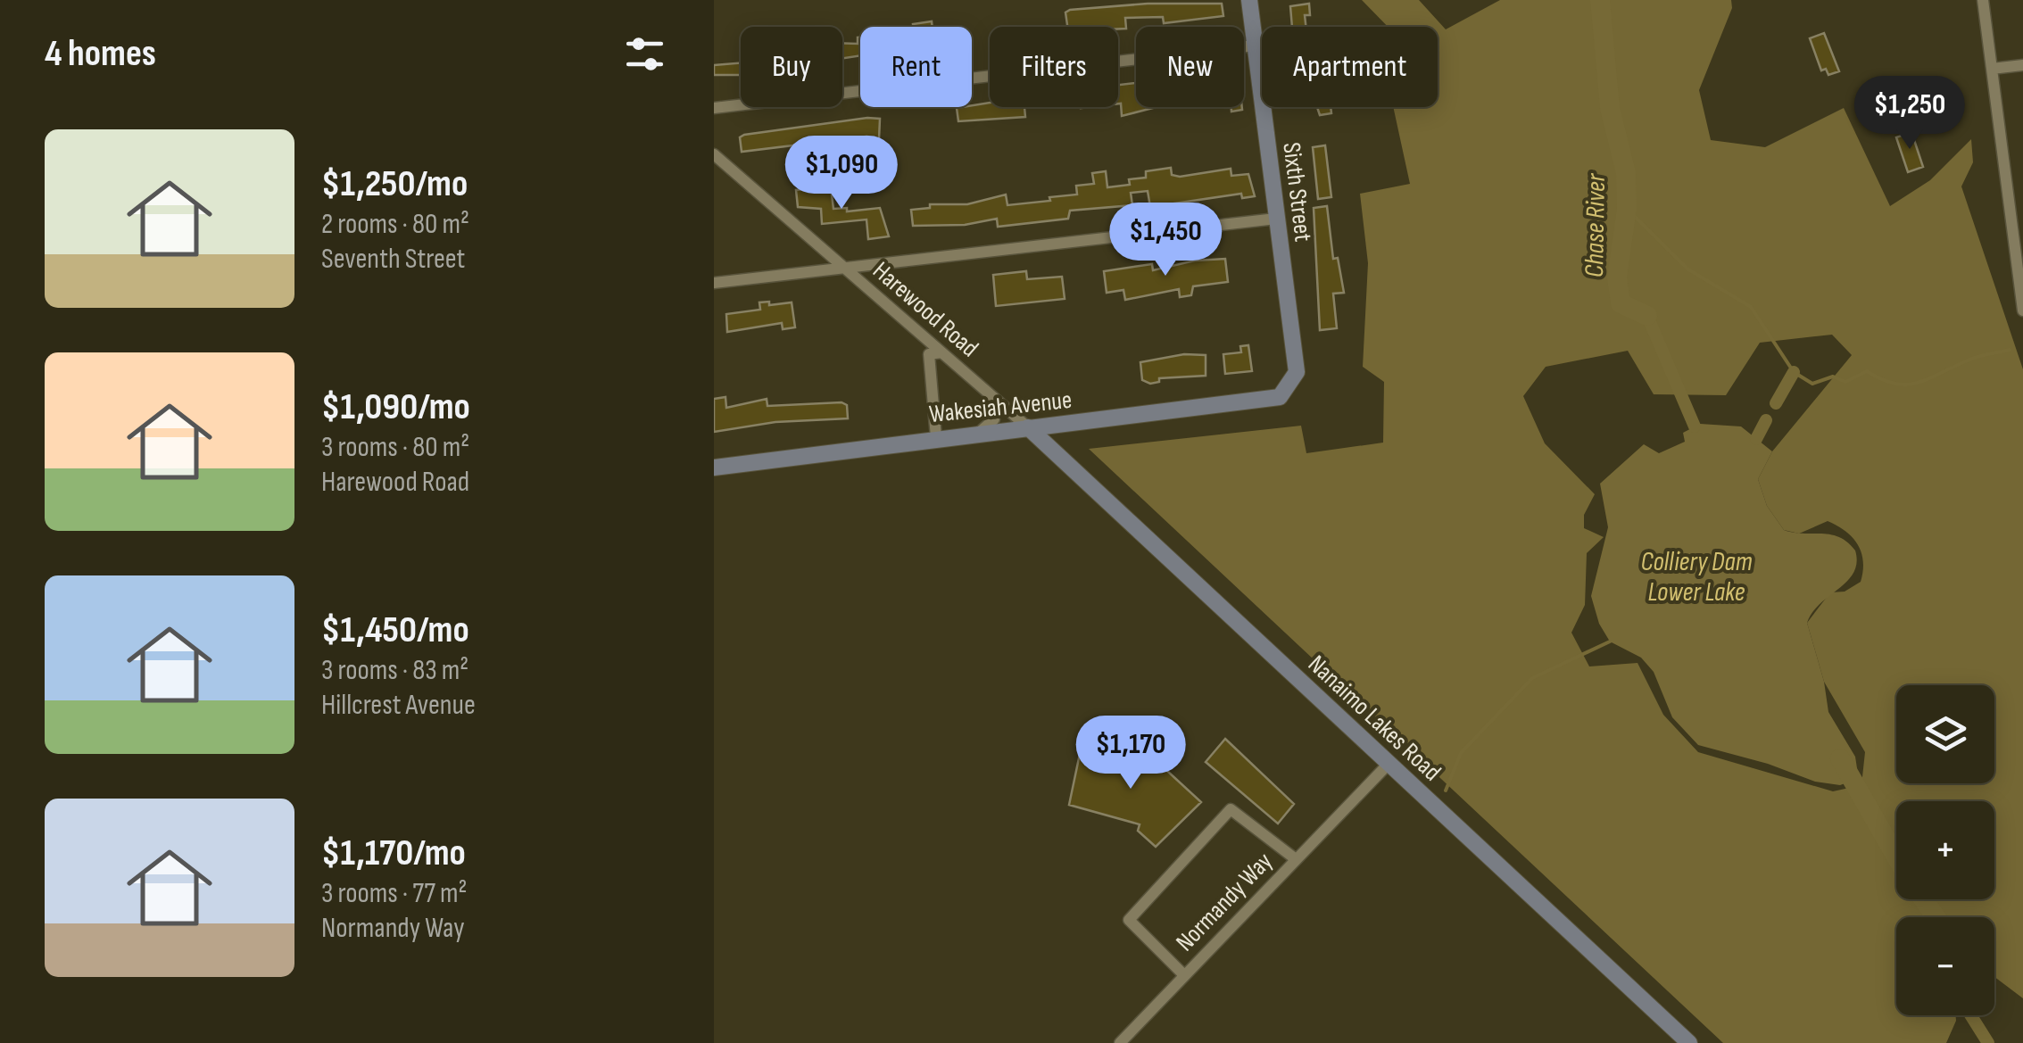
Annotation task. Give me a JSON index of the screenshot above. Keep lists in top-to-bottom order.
{
  "streets": {
    "street": [
      "Sixth Street",
      "Harewood Road",
      "Wakesiah Avenue",
      "Nanaimo Lakes Road",
      "Normandy Way"
    ]
  },
  "crossings": [
    ["Sixth Street", "Wakesiah Avenue"],
    ["Harewood Road", "Wakesiah Avenue"],
    ["Harewood Road", "Nanaimo Lakes Road"],
    ["Wakesiah Avenue", "Nanaimo Lakes Road"],
    ["Nanaimo Lakes Road", "Normandy Way"]
  ],
  "water": ["Chase River", "Colliery Dam Lower Lake"],
  "page": {
    "heading": "4 homes",
    "chip": [
      "Buy",
      "Rent",
      "Filters",
      "New",
      "Apartment"
    ],
    "price": [
      "$1,250",
      "$1,090",
      "$1,450",
      "$1,170"
    ],
    "list": [
      {
        "name": "$1,250/mo",
        "note": "2 rooms · 80 m² · Seventh Street"
      },
      {
        "name": "$1,090/mo",
        "note": "3 rooms · 80 m² · Harewood Road"
      },
      {
        "name": "$1,450/mo",
        "note": "3 rooms · 83 m² · Hillcrest Avenue"
      },
      {
        "name": "$1,170/mo",
        "note": "3 rooms · 77 m² · Normandy Way"
      }
    ],
    "map_buttons": ["+", "−"]
  }
}
